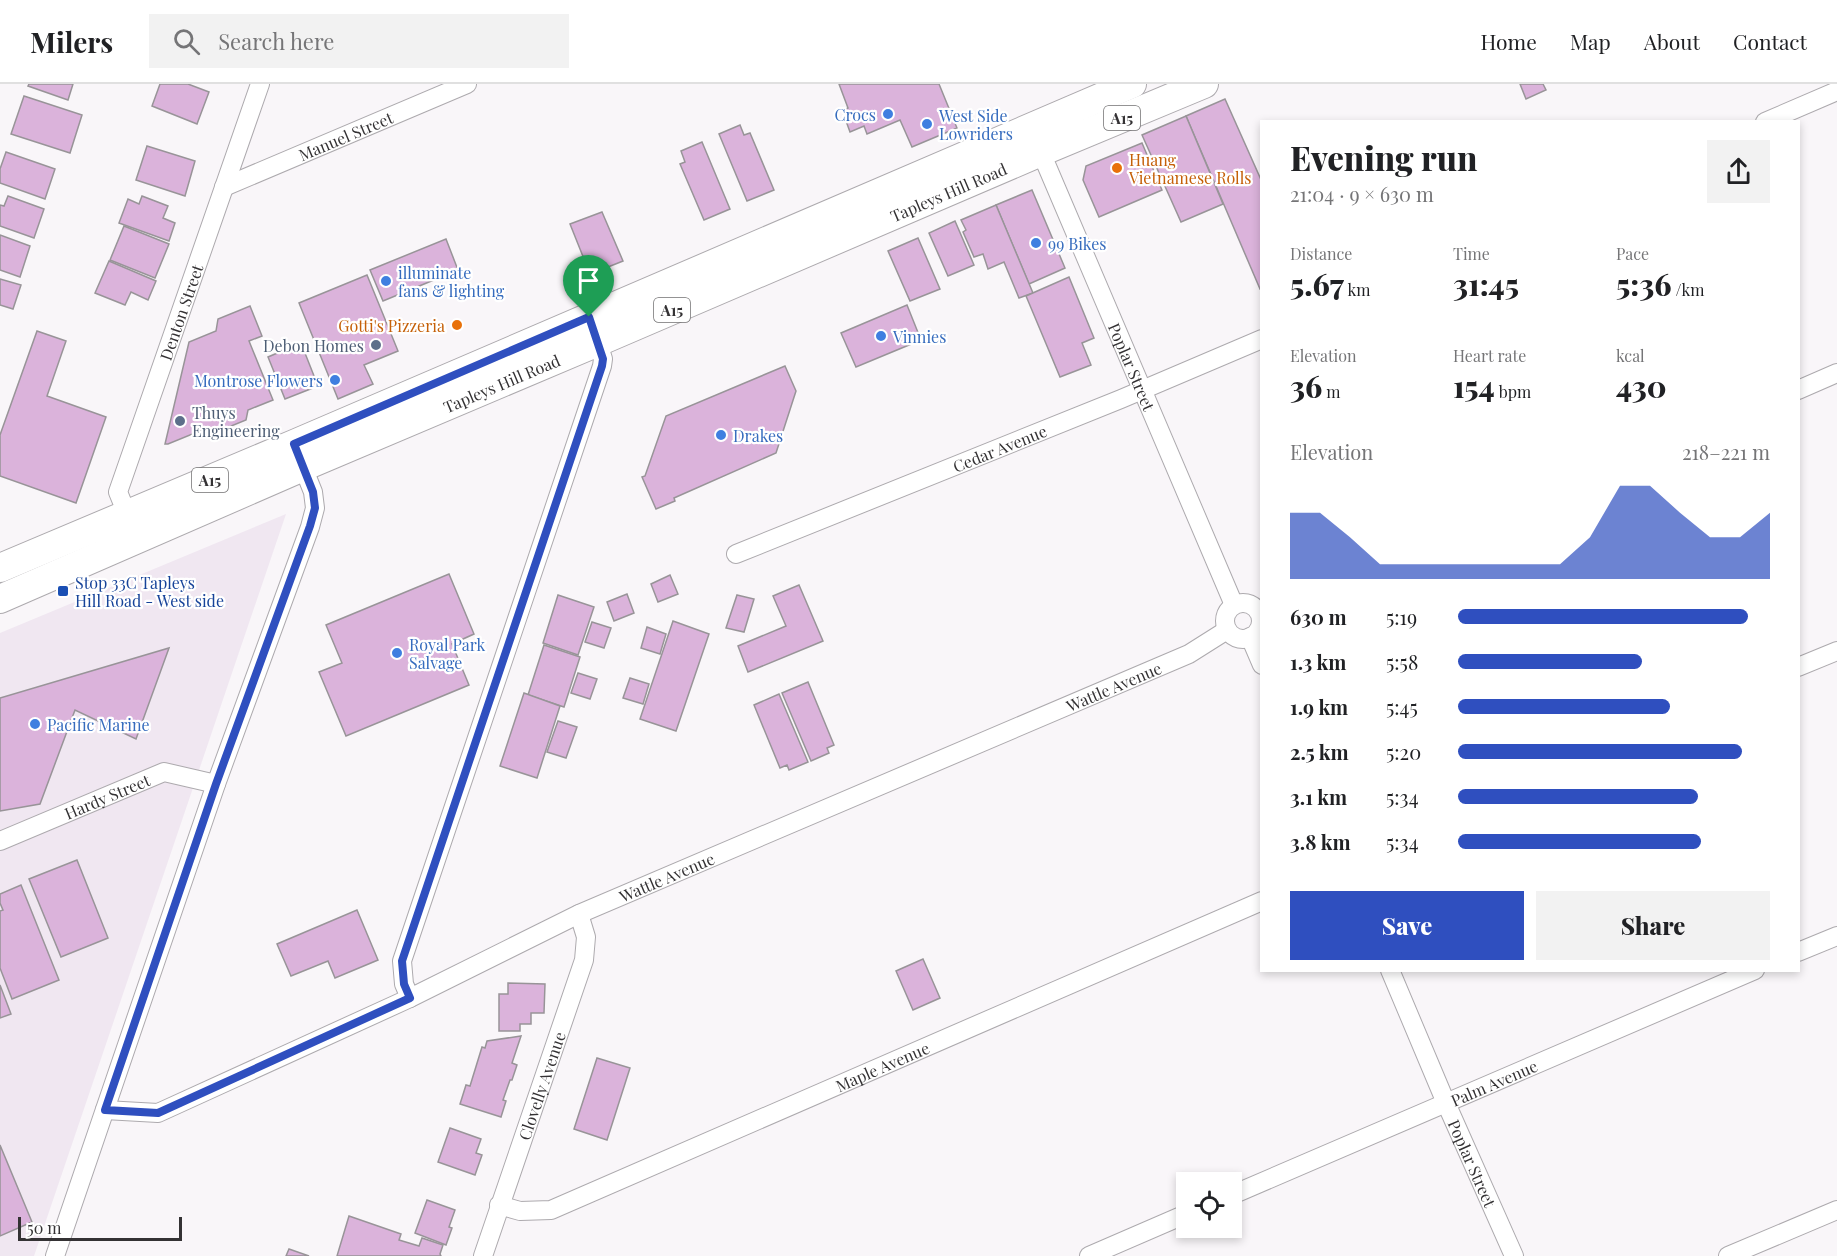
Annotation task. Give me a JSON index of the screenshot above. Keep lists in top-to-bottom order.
{
  "streets": {
    "main road": ["A15", "Tapleys Hill Road"],
    "street": [
      "Manuel Street",
      "Denton Street",
      "Poplar Street",
      "Cedar Avenue",
      "Wattle Avenue",
      "Hardy Street",
      "Maple Avenue",
      "Palm Avenue",
      "Clovelly Avenue"
    ]
  },
  "crossings": [
    ["Manuel Street", "Denton Street"],
    ["Tapleys Hill Road", "Denton Street"],
    ["Tapleys Hill Road", "Poplar Street"],
    ["Poplar Street", "Cedar Avenue"],
    ["Poplar Street", "Palm Avenue"],
    ["Wattle Avenue", "Clovelly Avenue"],
    ["Maple Avenue", "Clovelly Avenue"]
  ],
  "places": {
    "other": [
      "Crocs",
      "West Side Lowriders",
      "Huang Vietnamese Rolls",
      "99 Bikes",
      "illuminate fans & lighting",
      "Gotti's Pizzeria",
      "Vinnies",
      "Debon Homes",
      "Montrose Flowers",
      "Thuys Engineering",
      "Drakes",
      "Royal Park Salvage",
      "Pacific Marine"
    ],
    "transit": ["Stop 33C Tapleys Hill Road - West side"]
  },
  "scale_bar": "50 m",
  "page": {
    "header": "Milers",
    "search": "Search here",
    "nav": [
      "Home",
      "Map",
      "About",
      "Contact"
    ],
    "heading": ["Evening run", "21:04 · 9 × 630 m"],
    "stats": [
      ["Distance", "5.67 km"],
      ["Time", "31:45"],
      ["Pace", "5:36 /km"],
      ["Elevation", "36 m"],
      ["Heart rate", "154 bpm"],
      ["kcal", "430"]
    ],
    "chart": ["Elevation", "218–221 m"],
    "list": [
      {
        "name": "630 m",
        "note": "5:19"
      },
      {
        "name": "1.3 km",
        "note": "5:58"
      },
      {
        "name": "1.9 km",
        "note": "5:45"
      },
      {
        "name": "2.5 km",
        "note": "5:20"
      },
      {
        "name": "3.1 km",
        "note": "5:34"
      },
      {
        "name": "3.8 km",
        "note": "5:34"
      }
    ],
    "buttons": ["Save", "Share"],
    "scale": "50 m"
  }
}
